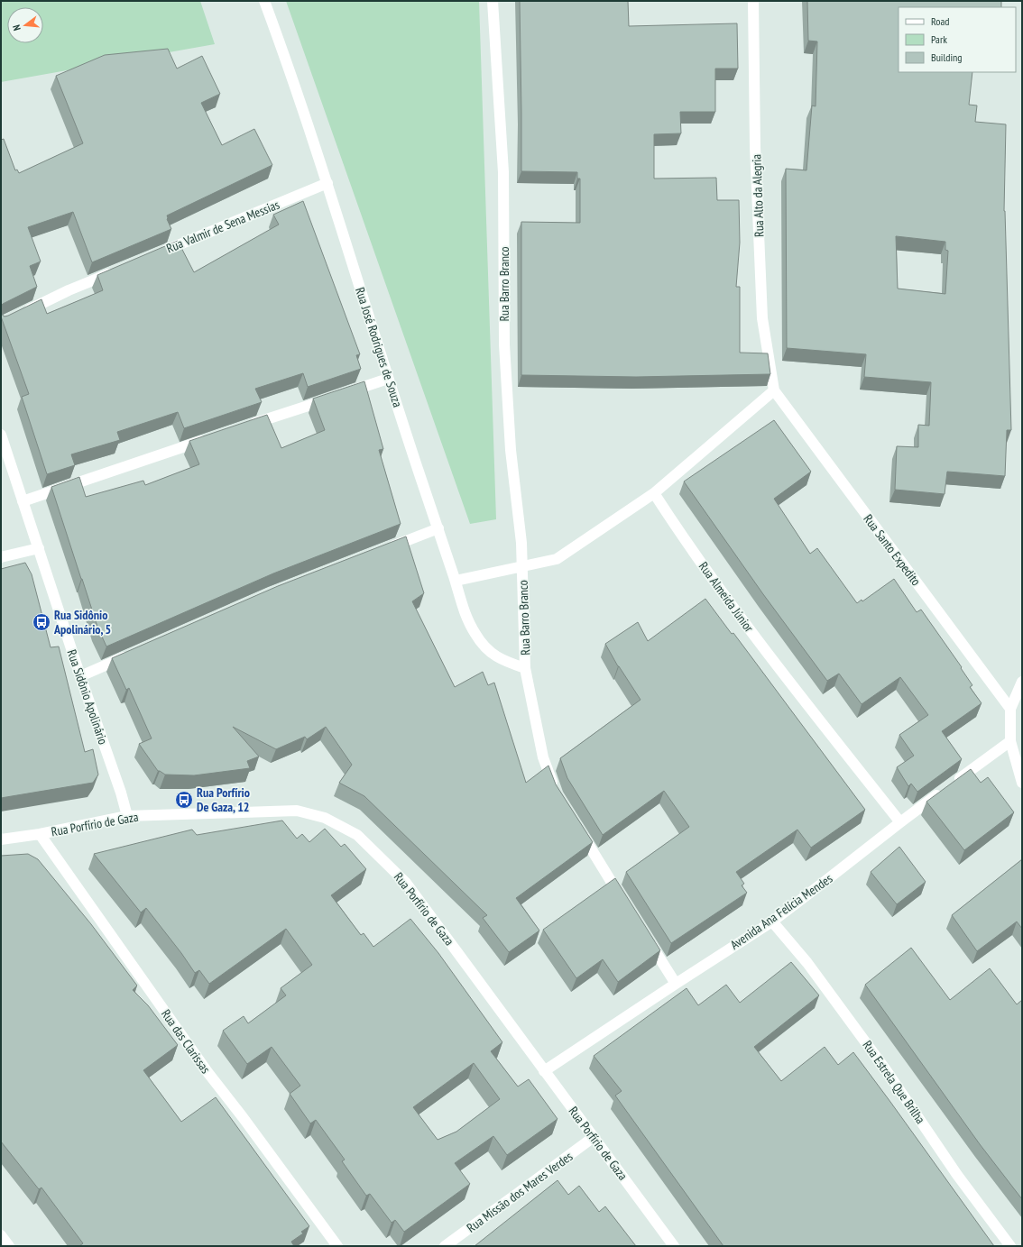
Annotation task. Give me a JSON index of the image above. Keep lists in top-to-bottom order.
{
  "streets": {
    "street": [
      "Rua Alto da Alegria",
      "Rua Valmir de Sena Messias",
      "Rua Barro Branco",
      "Rua José Rodrigues de Souza",
      "Rua Santo Expedito",
      "Rua Almeida Júnior",
      "Rua Sidônio Apolinário",
      "Rua Porfírio de Gaza",
      "Avenida Ana Felícia Mendes",
      "Rua das Clarissas",
      "Rua Estrela Que Brilha",
      "Rua Missão dos Mares Verdes"
    ]
  },
  "crossings": [
    ["Rua Alto da Alegria", "Rua Santo Expedito"],
    ["Rua Valmir de Sena Messias", "Rua José Rodrigues de Souza"],
    ["Rua Barro Branco", "Rua José Rodrigues de Souza"],
    ["Rua Almeida Júnior", "Avenida Ana Felícia Mendes"],
    ["Rua Sidônio Apolinário", "Rua Porfírio de Gaza"],
    ["Rua Porfírio de Gaza", "Avenida Ana Felícia Mendes"],
    ["Rua Porfírio de Gaza", "Rua das Clarissas"],
    ["Rua Porfírio de Gaza", "Rua Missão dos Mares Verdes"],
    ["Avenida Ana Felícia Mendes", "Rua Estrela Que Brilha"]
  ],
  "places": {
    "bus stop": ["Rua Sidônio Apolinário, 5", "Rua Porfírio De Gaza, 12"]
  },
  "legend": ["Road", "Park", "Building"],
  "north": "left"
}
